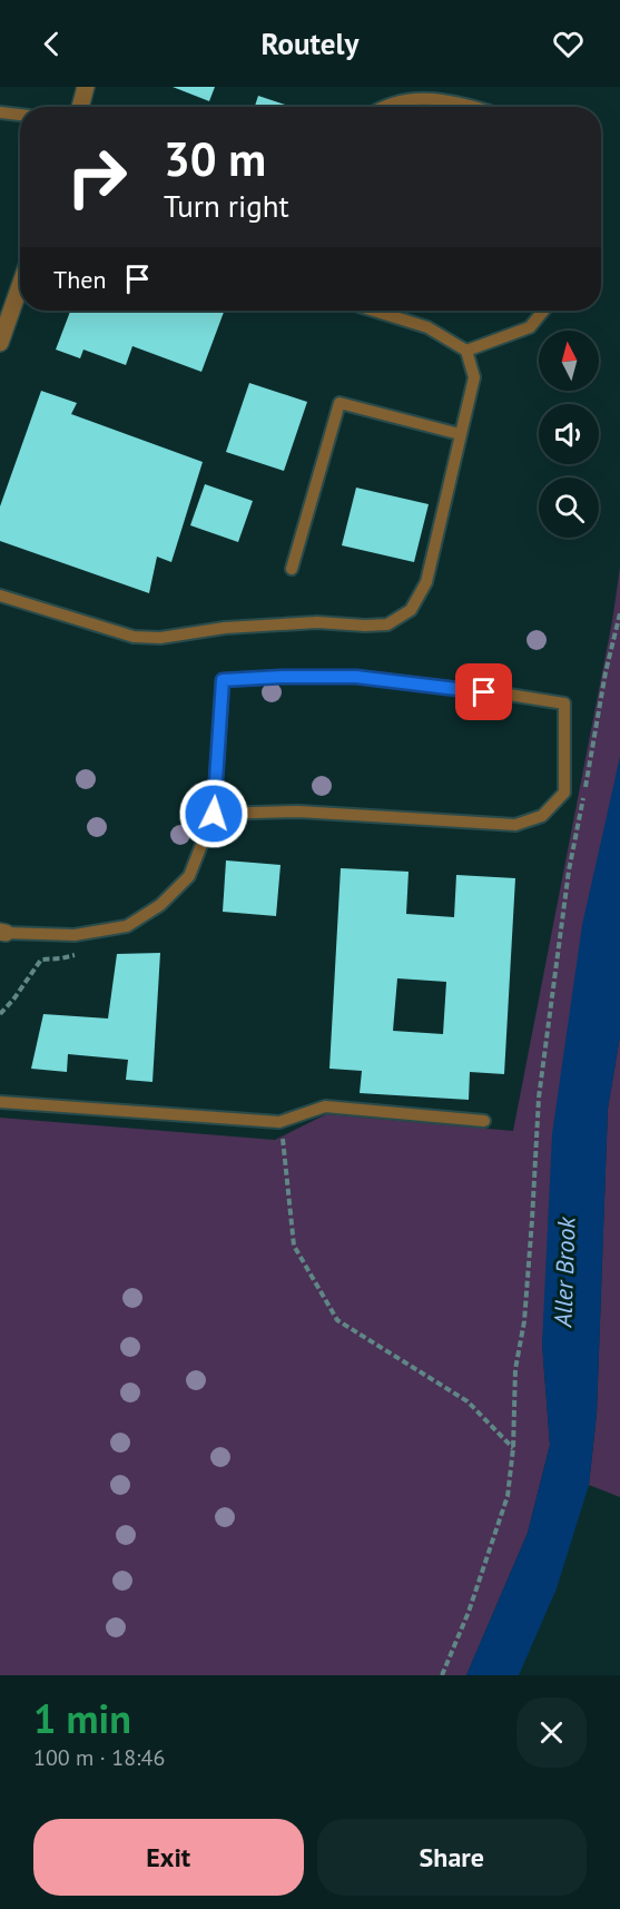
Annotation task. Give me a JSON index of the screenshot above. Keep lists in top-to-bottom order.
{
  "water": ["Aller Brook"],
  "north": "top",
  "page": {
    "header": "Routely",
    "turn": ["30 m", "Turn right"],
    "then": "Then",
    "heading": ["1 min", "100 m · 18:46"],
    "buttons": ["Exit", "Share"]
  }
}
